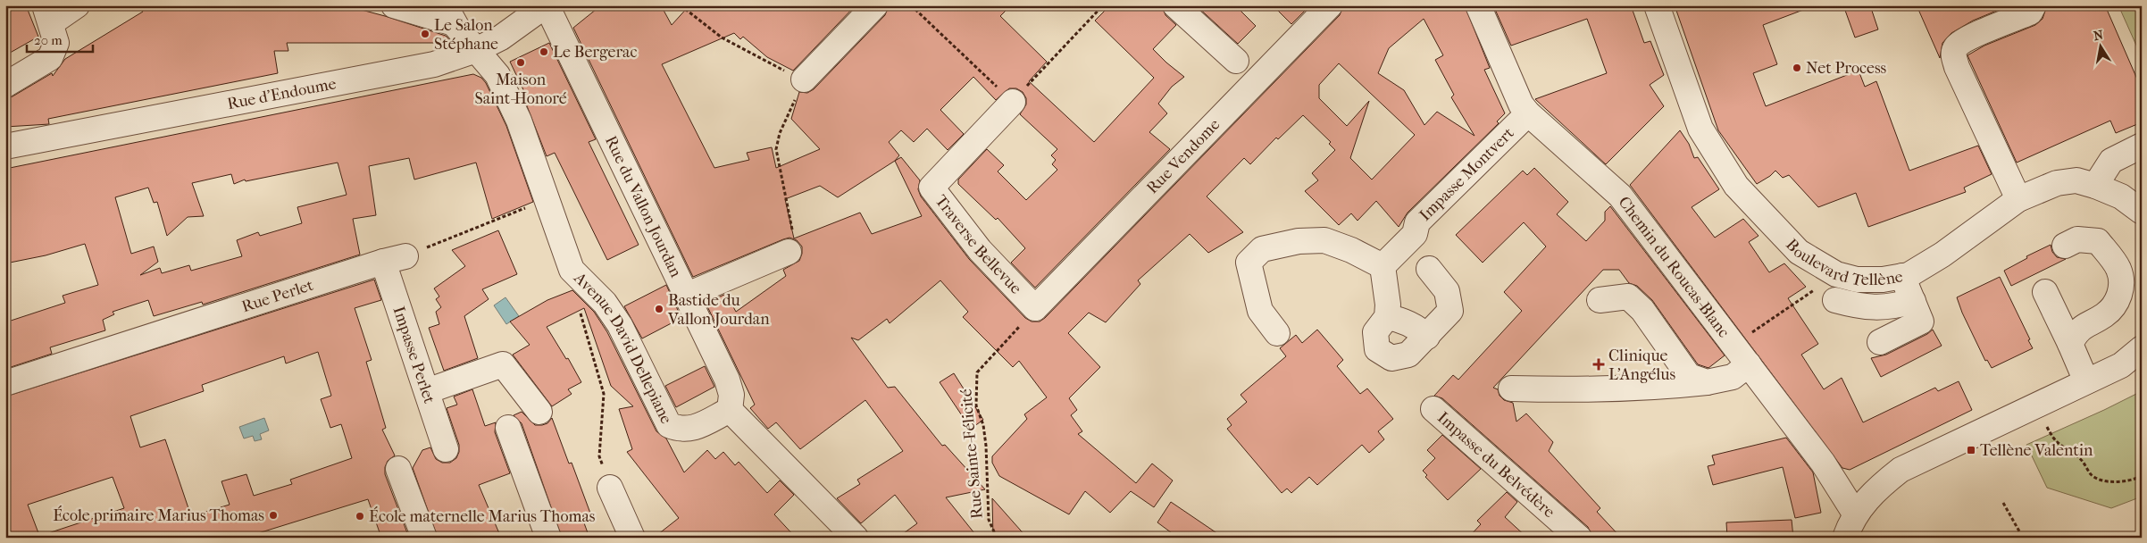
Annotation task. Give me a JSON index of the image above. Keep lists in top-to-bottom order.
{
  "streets": {
    "street": [
      "Rue d'Endoume",
      "Rue Vendome",
      "Impasse Montvert",
      "Rue du Vallon Jourdan",
      "Traverse Bellevue",
      "Boulevard Tellène",
      "Chemin du Roucas-Blanc",
      "Rue Perlet",
      "Avenue David Dellepiane",
      "Impasse Perlet",
      "Impasse du Belvédère"
    ],
    "path": ["Rue Sainte-Félicité"]
  },
  "crossings": [
    ["Rue d'Endoume", "Rue du Vallon Jourdan"],
    ["Rue d'Endoume", "Avenue David Dellepiane"],
    ["Rue Vendome", "Traverse Bellevue"],
    ["Rue Vendome", "Rue Sainte-Félicité"],
    ["Impasse Montvert", "Chemin du Roucas-Blanc"],
    ["Rue du Vallon Jourdan", "Avenue David Dellepiane"],
    ["Traverse Bellevue", "Rue Sainte-Félicité"],
    ["Rue Perlet", "Impasse Perlet"]
  ],
  "places": {
    "other": [
      "Le Salon Stéphane",
      "Le Bergerac",
      "Maison Saint-Honoré",
      "Net Process",
      "Bastide du Vallon Jourdan",
      "École primaire Marius Thomas",
      "École maternelle Marius Thomas"
    ],
    "health": ["Clinique L'Angélus"],
    "transit": ["Tellène Valentin"]
  },
  "scale_bar": "20 m",
  "north": "top"
}
